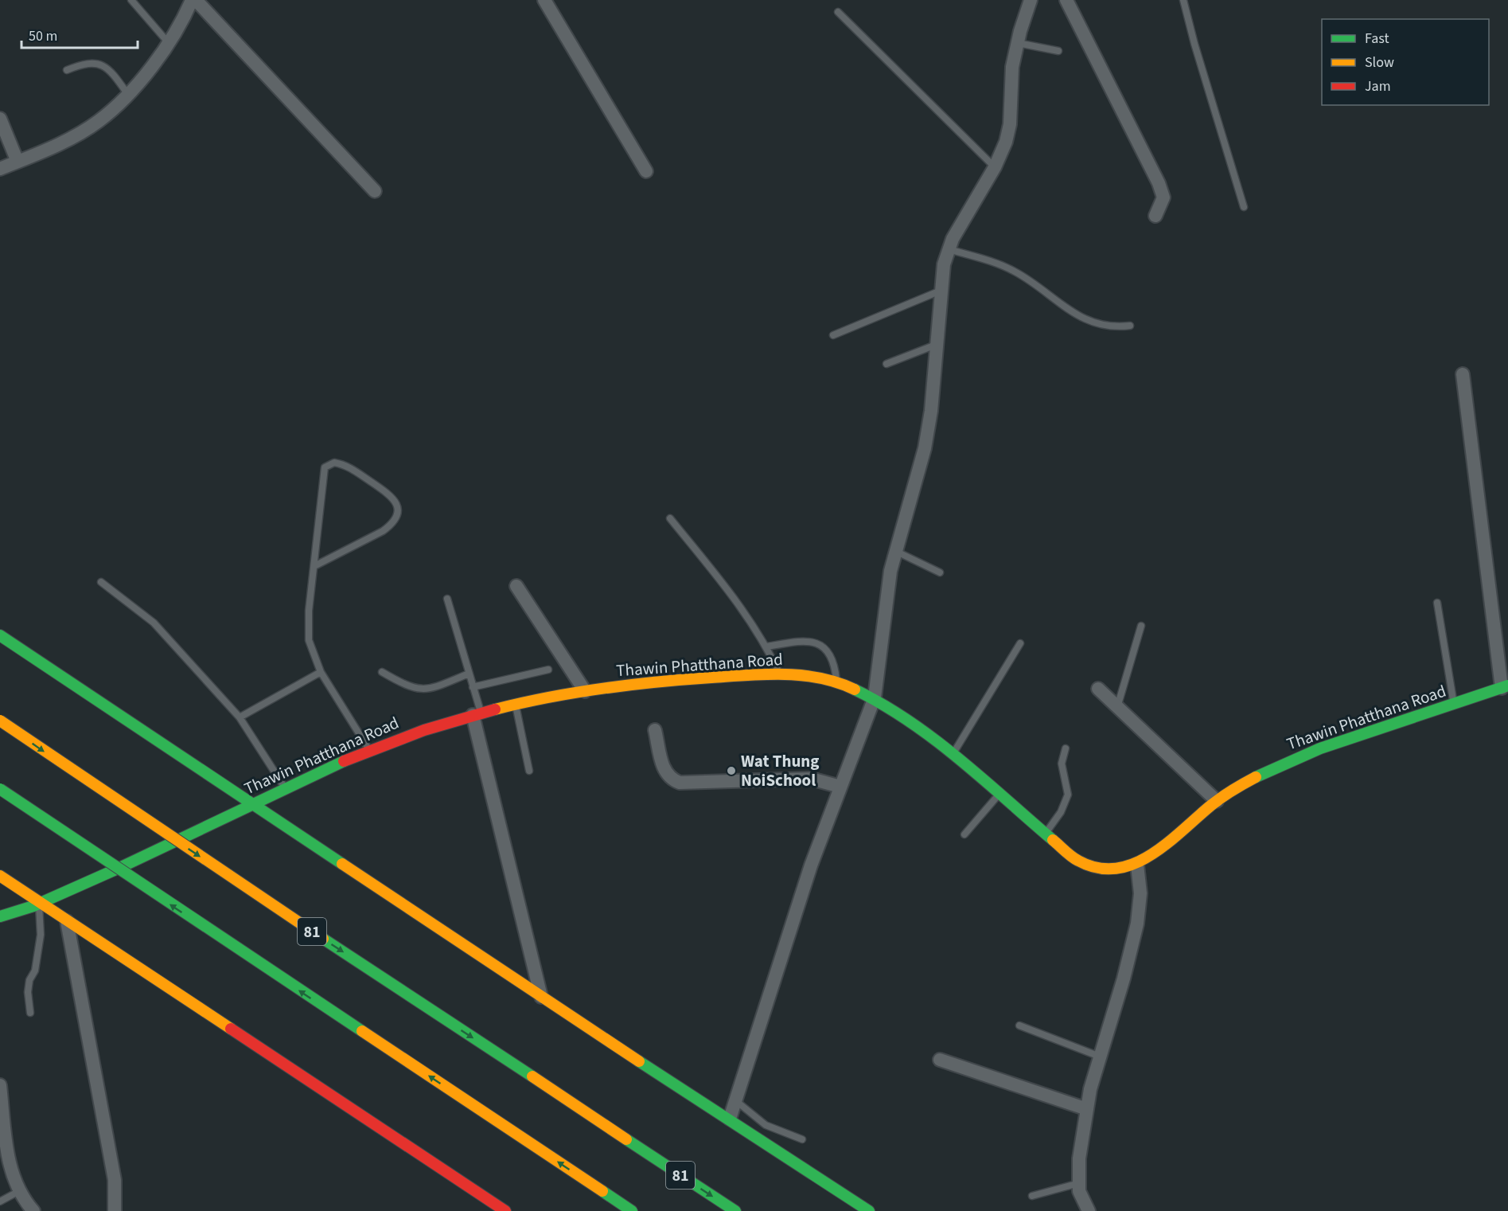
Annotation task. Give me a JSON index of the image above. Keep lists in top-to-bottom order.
{
  "streets": {
    "main road": ["Thawin Phatthana Road", "81"]
  },
  "places": ["Wat Thung NoiSchool"],
  "legend": ["Fast", "Slow", "Jam"],
  "scale_bar": "50 m"
}
